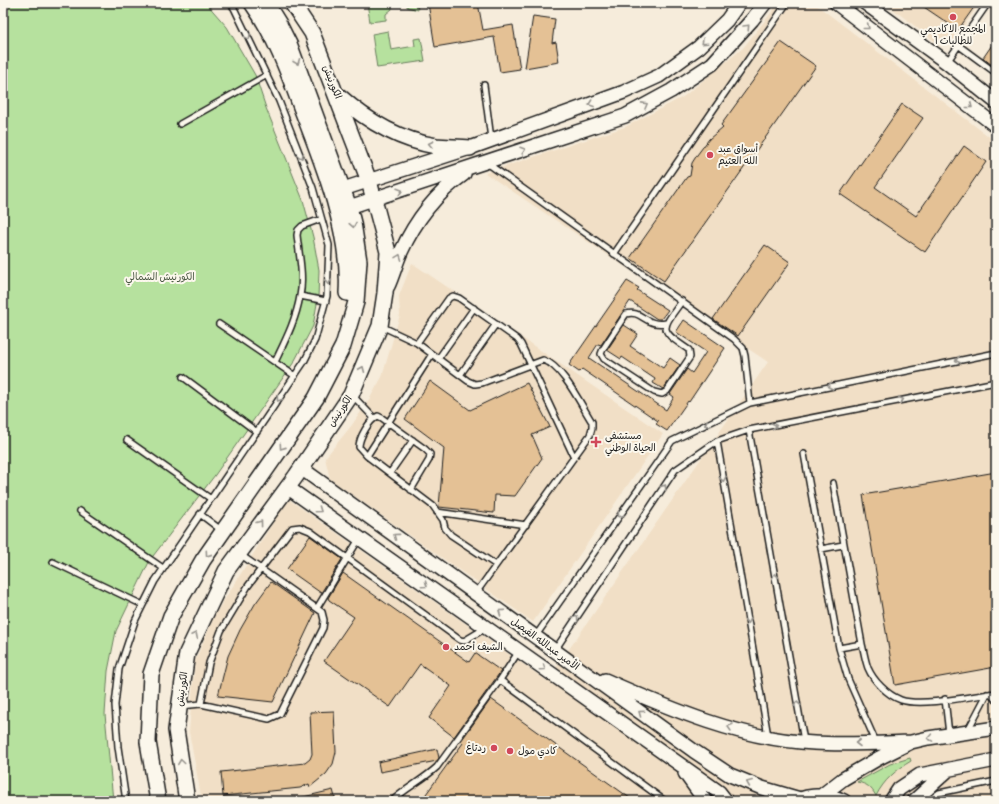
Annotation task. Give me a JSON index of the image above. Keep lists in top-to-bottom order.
{
  "streets": {
    "main road": ["الكورنيش"],
    "street": ["الأمير عبدالله الفيصل"]
  },
  "crossings": [
    ["الكورنيش", "الأمير عبدالله الفيصل"]
  ],
  "parks": ["الكورنيش الشمالي"],
  "places": {
    "other": [
      "المجمع الاكاديمي 1 للطالبات",
      "أسواق عبد الله العثيم",
      "الشيف أحمد",
      "ردتاغ",
      "كادي مول"
    ],
    "health": ["مستشفى الحياة الوطني"]
  }
}
